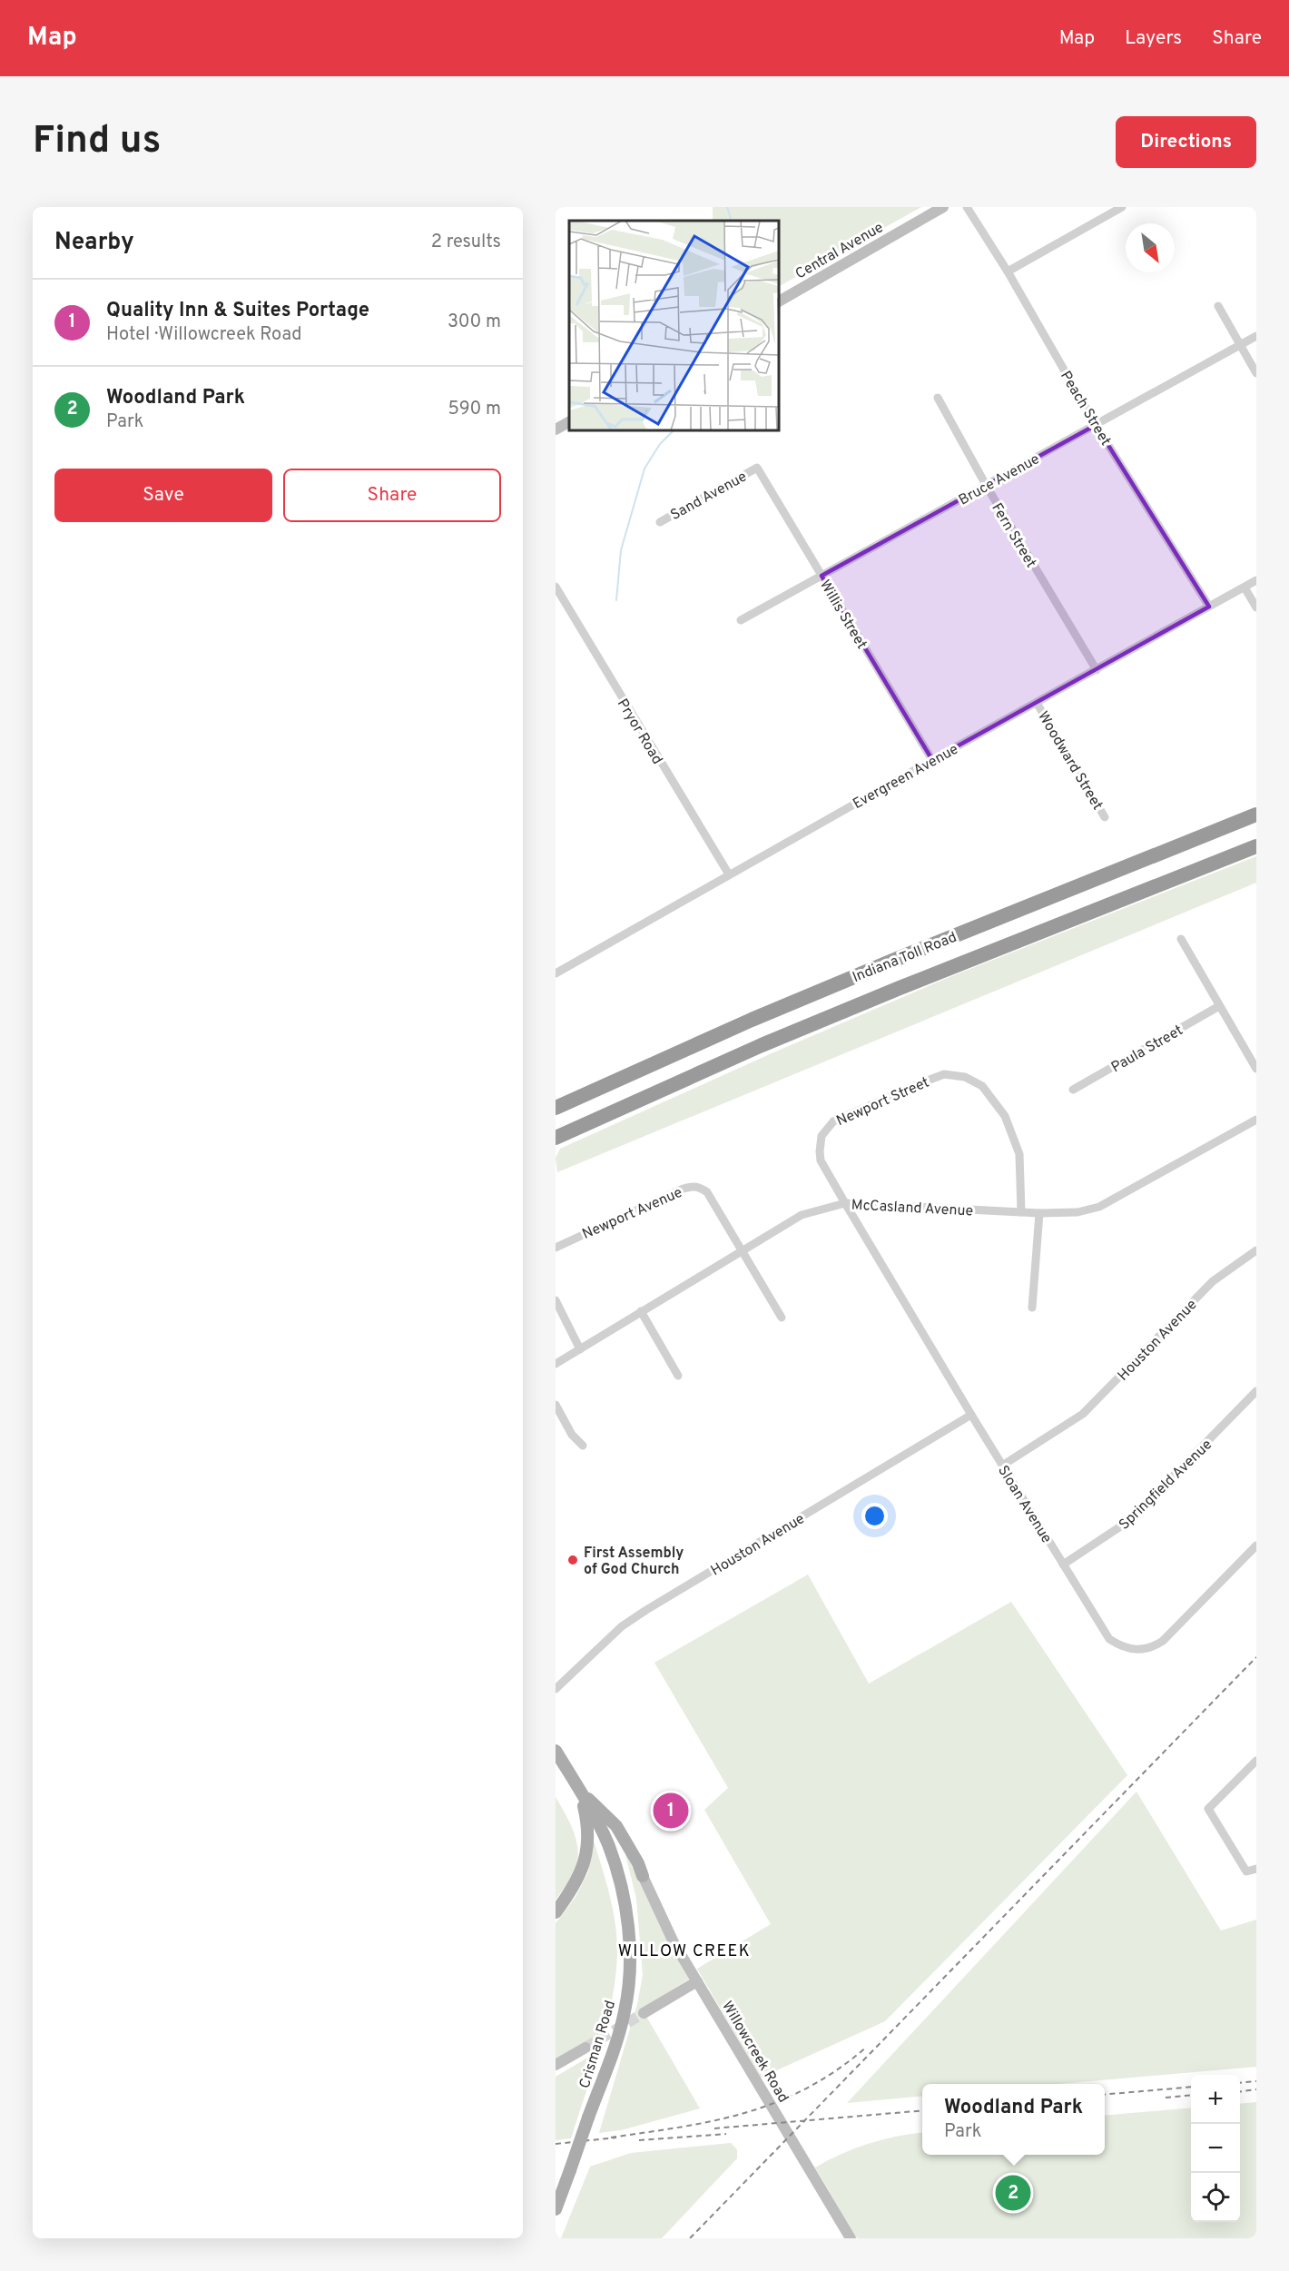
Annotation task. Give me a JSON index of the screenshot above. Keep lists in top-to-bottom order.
{
  "streets": {
    "highway": ["Indiana Toll Road"],
    "main road": ["Crisman Road"],
    "street": [
      "Central Avenue",
      "Peach Street",
      "Bruce Avenue",
      "Sand Avenue",
      "Fern Street",
      "Willis Street",
      "Pryor Road",
      "Woodward Street",
      "Evergreen Avenue",
      "Paula Street",
      "Newport Street",
      "McCasland Avenue",
      "Newport Avenue",
      "Houston Avenue",
      "Springfield Avenue",
      "Sloan Avenue",
      "Willowcreek Road"
    ]
  },
  "crossings": [
    ["Peach Street", "Bruce Avenue"],
    ["Peach Street", "Evergreen Avenue"],
    ["Bruce Avenue", "Fern Street"],
    ["Bruce Avenue", "Willis Street"],
    ["Sand Avenue", "Willis Street"],
    ["Fern Street", "Evergreen Avenue"],
    ["Willis Street", "Evergreen Avenue"],
    ["Pryor Road", "Evergreen Avenue"],
    ["Woodward Street", "Evergreen Avenue"],
    ["Newport Street", "McCasland Avenue"],
    ["Newport Street", "Sloan Avenue"],
    ["McCasland Avenue", "Newport Avenue"],
    ["McCasland Avenue", "Sloan Avenue"],
    ["Houston Avenue", "Sloan Avenue"],
    ["Springfield Avenue", "Sloan Avenue"]
  ],
  "districts": ["WILLOW CREEK"],
  "places": ["First Assembly of God Church"],
  "north": "bottom right",
  "page": {
    "header": "Map",
    "nav": ["Map", "Layers", "Share"],
    "buttons": [
      "Directions",
      ["Save", "Share"]
    ],
    "title": "Find us",
    "heading": ["Nearby", "2 results"],
    "list": [
      {
        "mark": "1",
        "name": "Quality Inn & Suites Portage",
        "note": "Hotel · Willowcreek Road",
        "value": "300 m"
      },
      {
        "mark": "2",
        "name": "Woodland Park",
        "note": "Park",
        "value": "590 m"
      }
    ],
    "pins": ["1", "2"],
    "map_buttons": ["+", "−"],
    "popup": ["Woodland Park", "Park"]
  }
}
